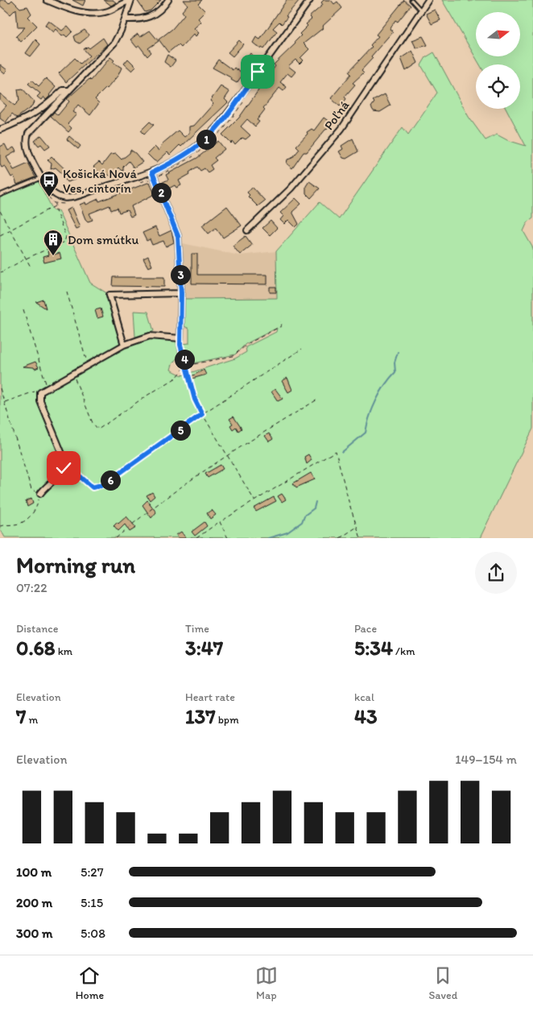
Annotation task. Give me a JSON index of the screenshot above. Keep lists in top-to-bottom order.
{
  "streets": {
    "street": ["Poľná"]
  },
  "places": {
    "bus stop": ["Košická Nová Ves, cintorín"],
    "building": ["Dom smútku"]
  },
  "north": "right",
  "page": {
    "pins": [
      "1",
      "2",
      "3",
      "4",
      "5",
      "6"
    ],
    "heading": ["Morning run", "07:22"],
    "stats": [
      ["Distance", "0.68 km"],
      ["Time", "3:47"],
      ["Pace", "5:34 /km"],
      ["Elevation", "7 m"],
      ["Heart rate", "137 bpm"],
      ["kcal", "43"]
    ],
    "chart": ["Elevation", "149–154 m"],
    "list": [
      {
        "name": "100 m",
        "note": "5:27"
      },
      {
        "name": "200 m",
        "note": "5:15"
      },
      {
        "name": "300 m",
        "note": "5:08"
      }
    ],
    "tabs": ["Home", "Map", "Saved"]
  }
}
